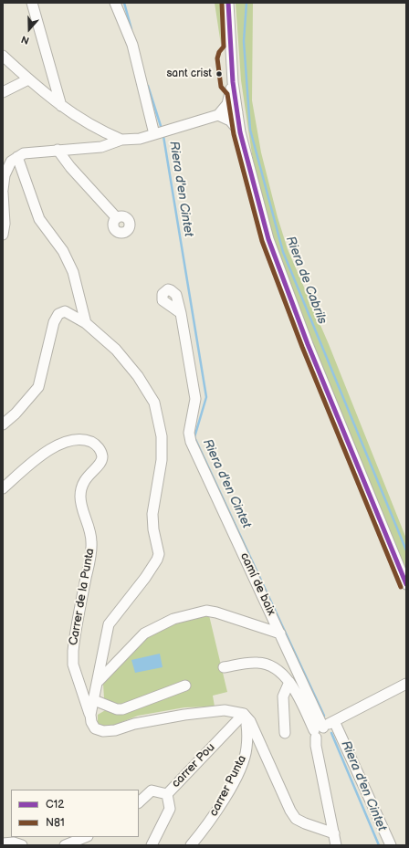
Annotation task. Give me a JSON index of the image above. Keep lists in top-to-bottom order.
{
  "streets": {
    "street": [
      "camí de baix",
      "Carrer de la Punta",
      "carrer Pou",
      "carrer Punta"
    ]
  },
  "crossings": [
    ["carrer Pou", "carrer Punta"]
  ],
  "water": ["Riera d'en Cintet", "Riera de Cabrils"],
  "places": ["sant crist"],
  "lines": ["transit line C12", "transit line N81"],
  "legend": ["C12", "N81"],
  "north": "bottom"
}
